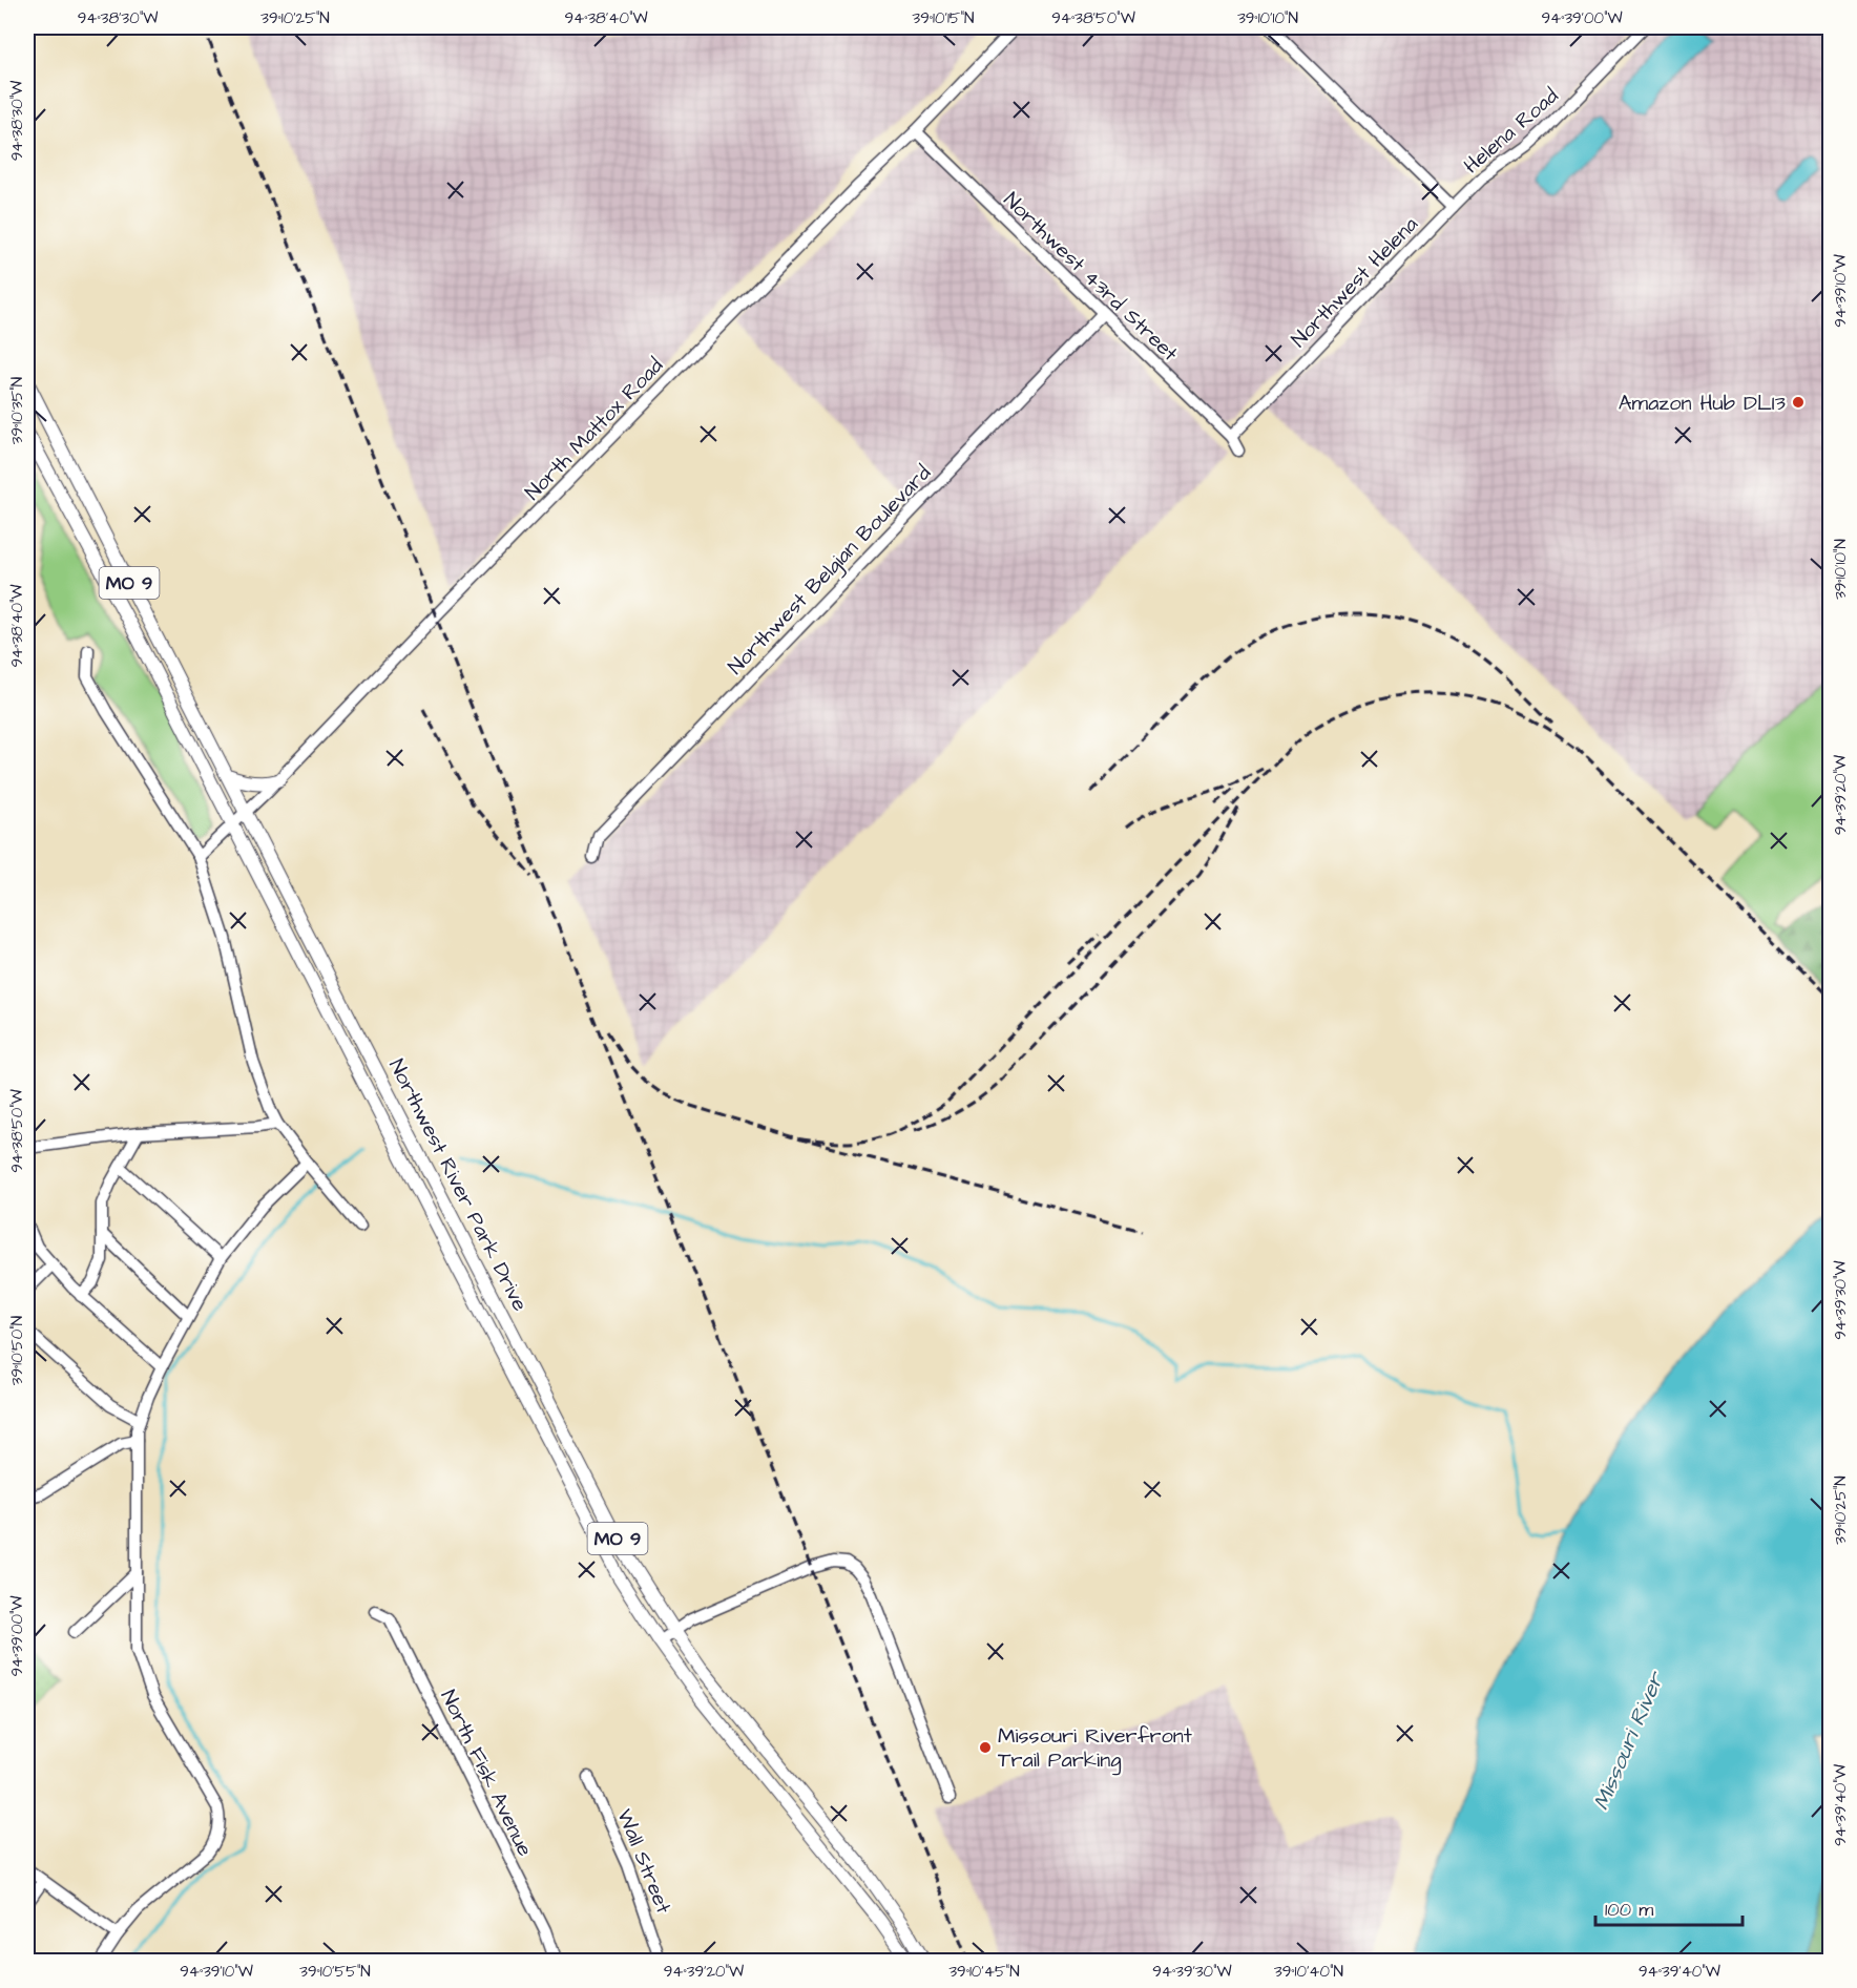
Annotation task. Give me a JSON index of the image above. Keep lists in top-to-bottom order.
{
  "streets": {
    "main road": ["MO 9", "Northwest River Park Drive"],
    "street": [
      "Helena Road",
      "Northwest 43rd Street",
      "Northwest Helena",
      "North Mattox Road",
      "Northwest Belgian Boulevard",
      "North Fisk Avenue",
      "Wall Street"
    ]
  },
  "crossings": [
    ["Helena Road", "Northwest Helena"],
    ["Northwest 43rd Street", "Northwest Helena"],
    ["Northwest 43rd Street", "North Mattox Road"],
    ["Northwest 43rd Street", "Northwest Belgian Boulevard"],
    ["North Mattox Road", "Northwest River Park Drive"]
  ],
  "water": ["Missouri River"],
  "places": ["Amazon Hub DLI3", "Missouri Riverfront Trail Parking"],
  "scale_bar": "100 m",
  "coordinates": [
    "94°38'30\"W",
    "39°10'25\"N",
    "94°38'40\"W",
    "39°10'15\"N",
    "94°38'50\"W",
    "39°10'10\"N",
    "94°39'00\"W",
    "94°39'10\"W",
    "39°10'35\"N",
    "94°39'20\"W",
    "94°39'30\"W",
    "39°10'50\"N",
    "94°39'40\"W",
    "39°10'55\"N",
    "39°10'45\"N",
    "39°10'40\"N"
  ]
}
